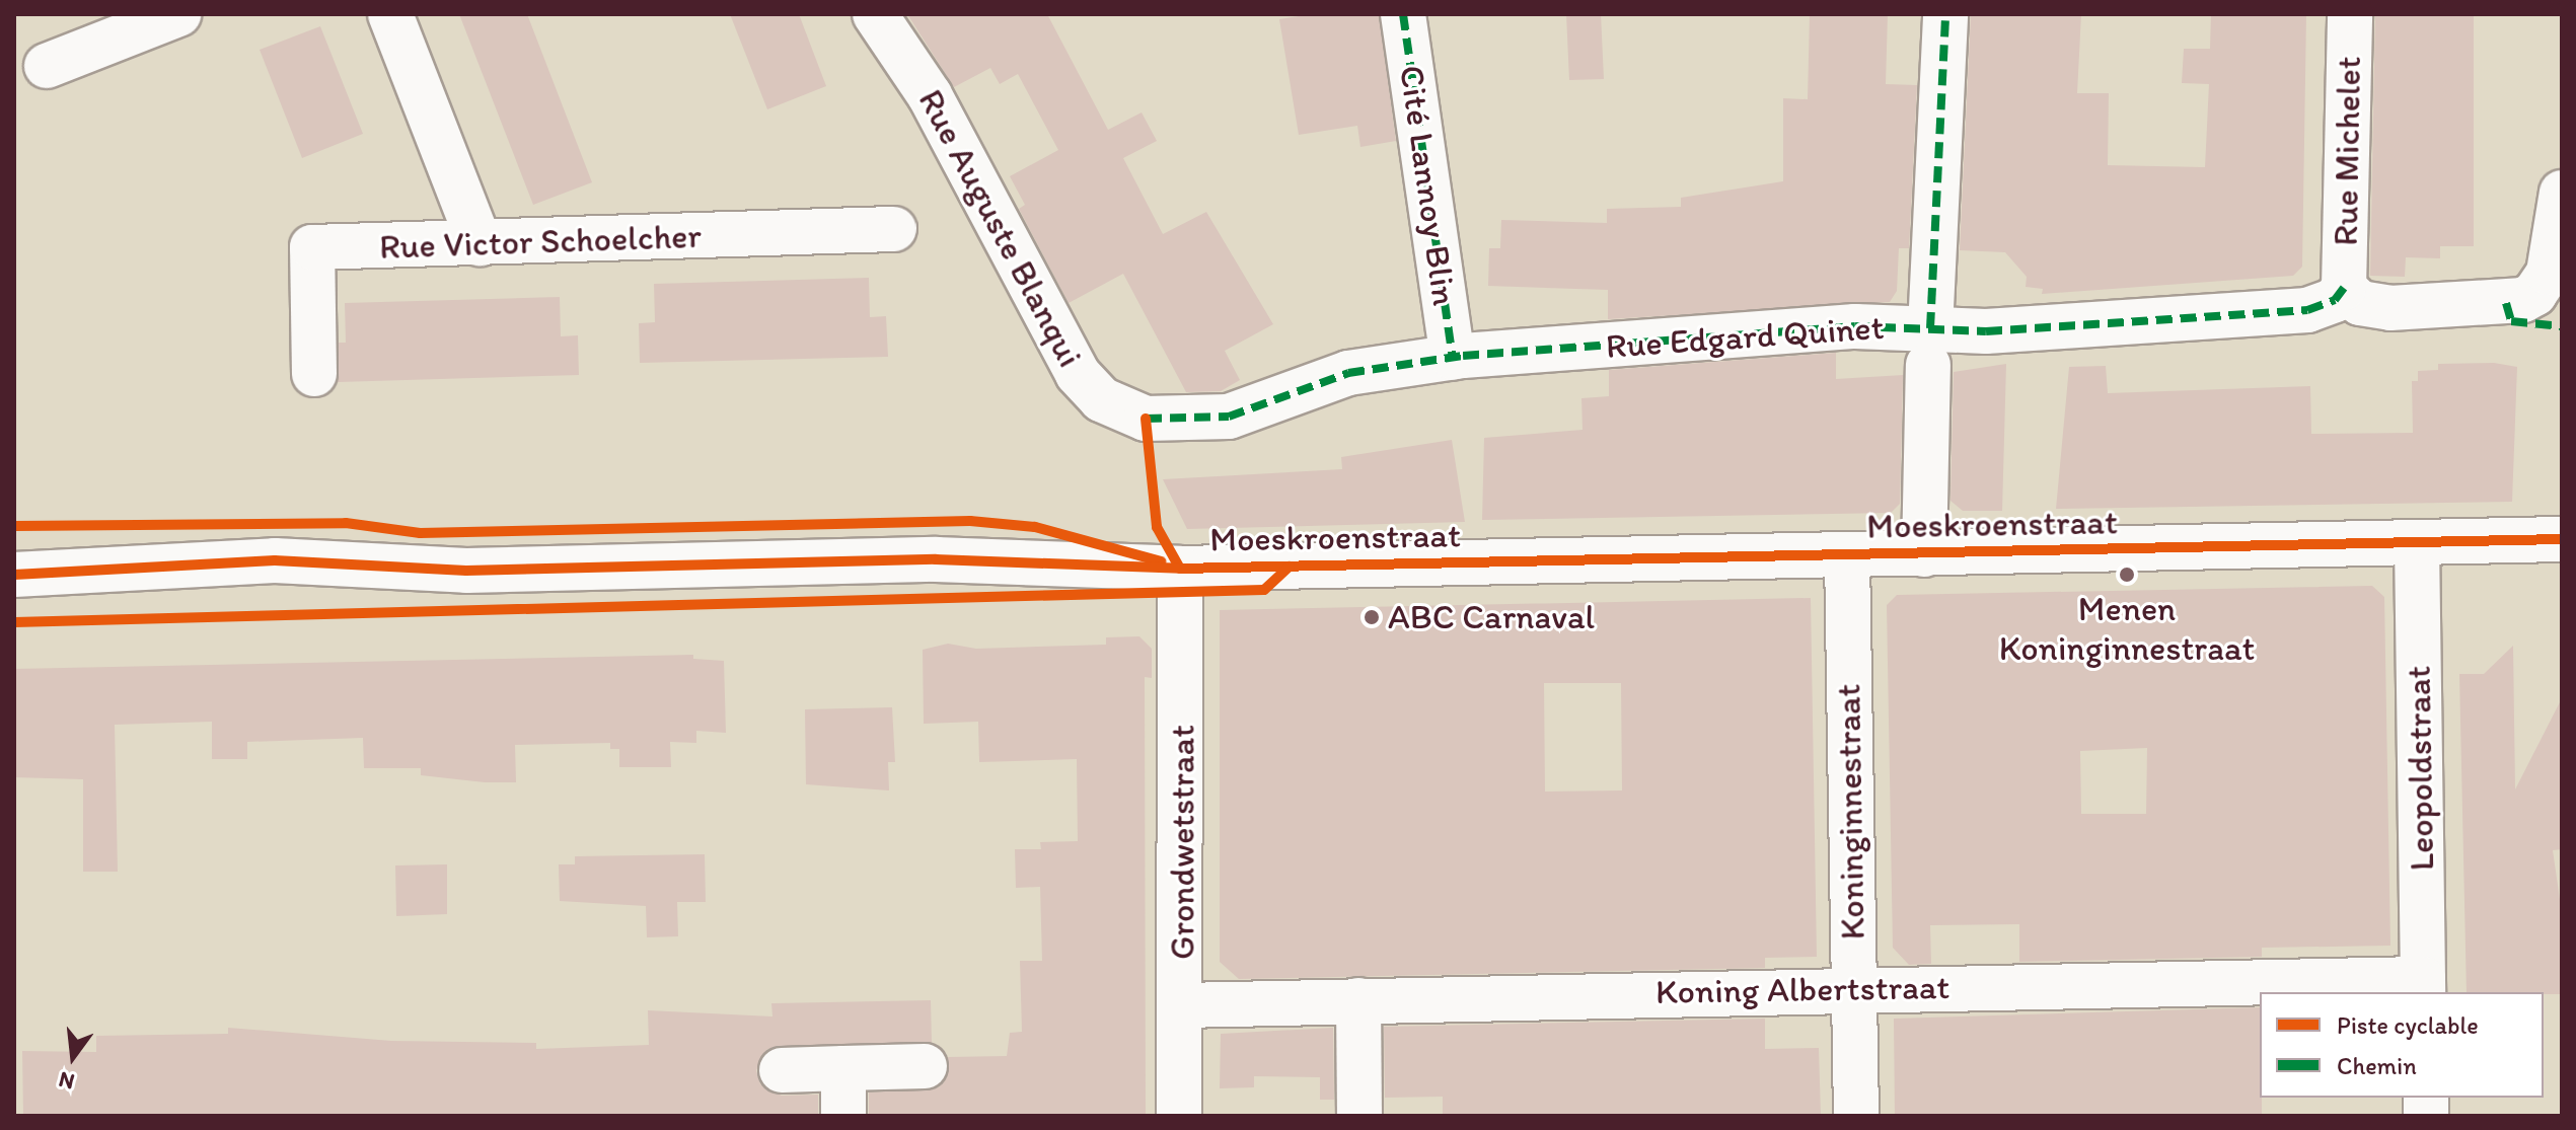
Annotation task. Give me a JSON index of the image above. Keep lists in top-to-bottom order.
{
  "streets": {
    "street": [
      "Rue Michelet",
      "Cité Lannoy Blin",
      "Rue Auguste Blanqui",
      "Rue Victor Schoelcher",
      "Rue Edgard Quinet",
      "Moeskroenstraat",
      "Leopoldstraat",
      "Koninginnestraat",
      "Grondwetstraat",
      "Koning Albertstraat"
    ]
  },
  "crossings": [
    ["Rue Michelet", "Rue Edgard Quinet"],
    ["Cité Lannoy Blin", "Rue Edgard Quinet"],
    ["Rue Auguste Blanqui", "Rue Edgard Quinet"],
    ["Moeskroenstraat", "Leopoldstraat"],
    ["Moeskroenstraat", "Koninginnestraat"],
    ["Moeskroenstraat", "Grondwetstraat"],
    ["Leopoldstraat", "Koning Albertstraat"],
    ["Koninginnestraat", "Koning Albertstraat"],
    ["Grondwetstraat", "Koning Albertstraat"]
  ],
  "places": ["Menen Koninginnestraat", "ABC Carnaval"],
  "legend": ["Piste cyclable", "Chemin"],
  "north": "bottom"
}
